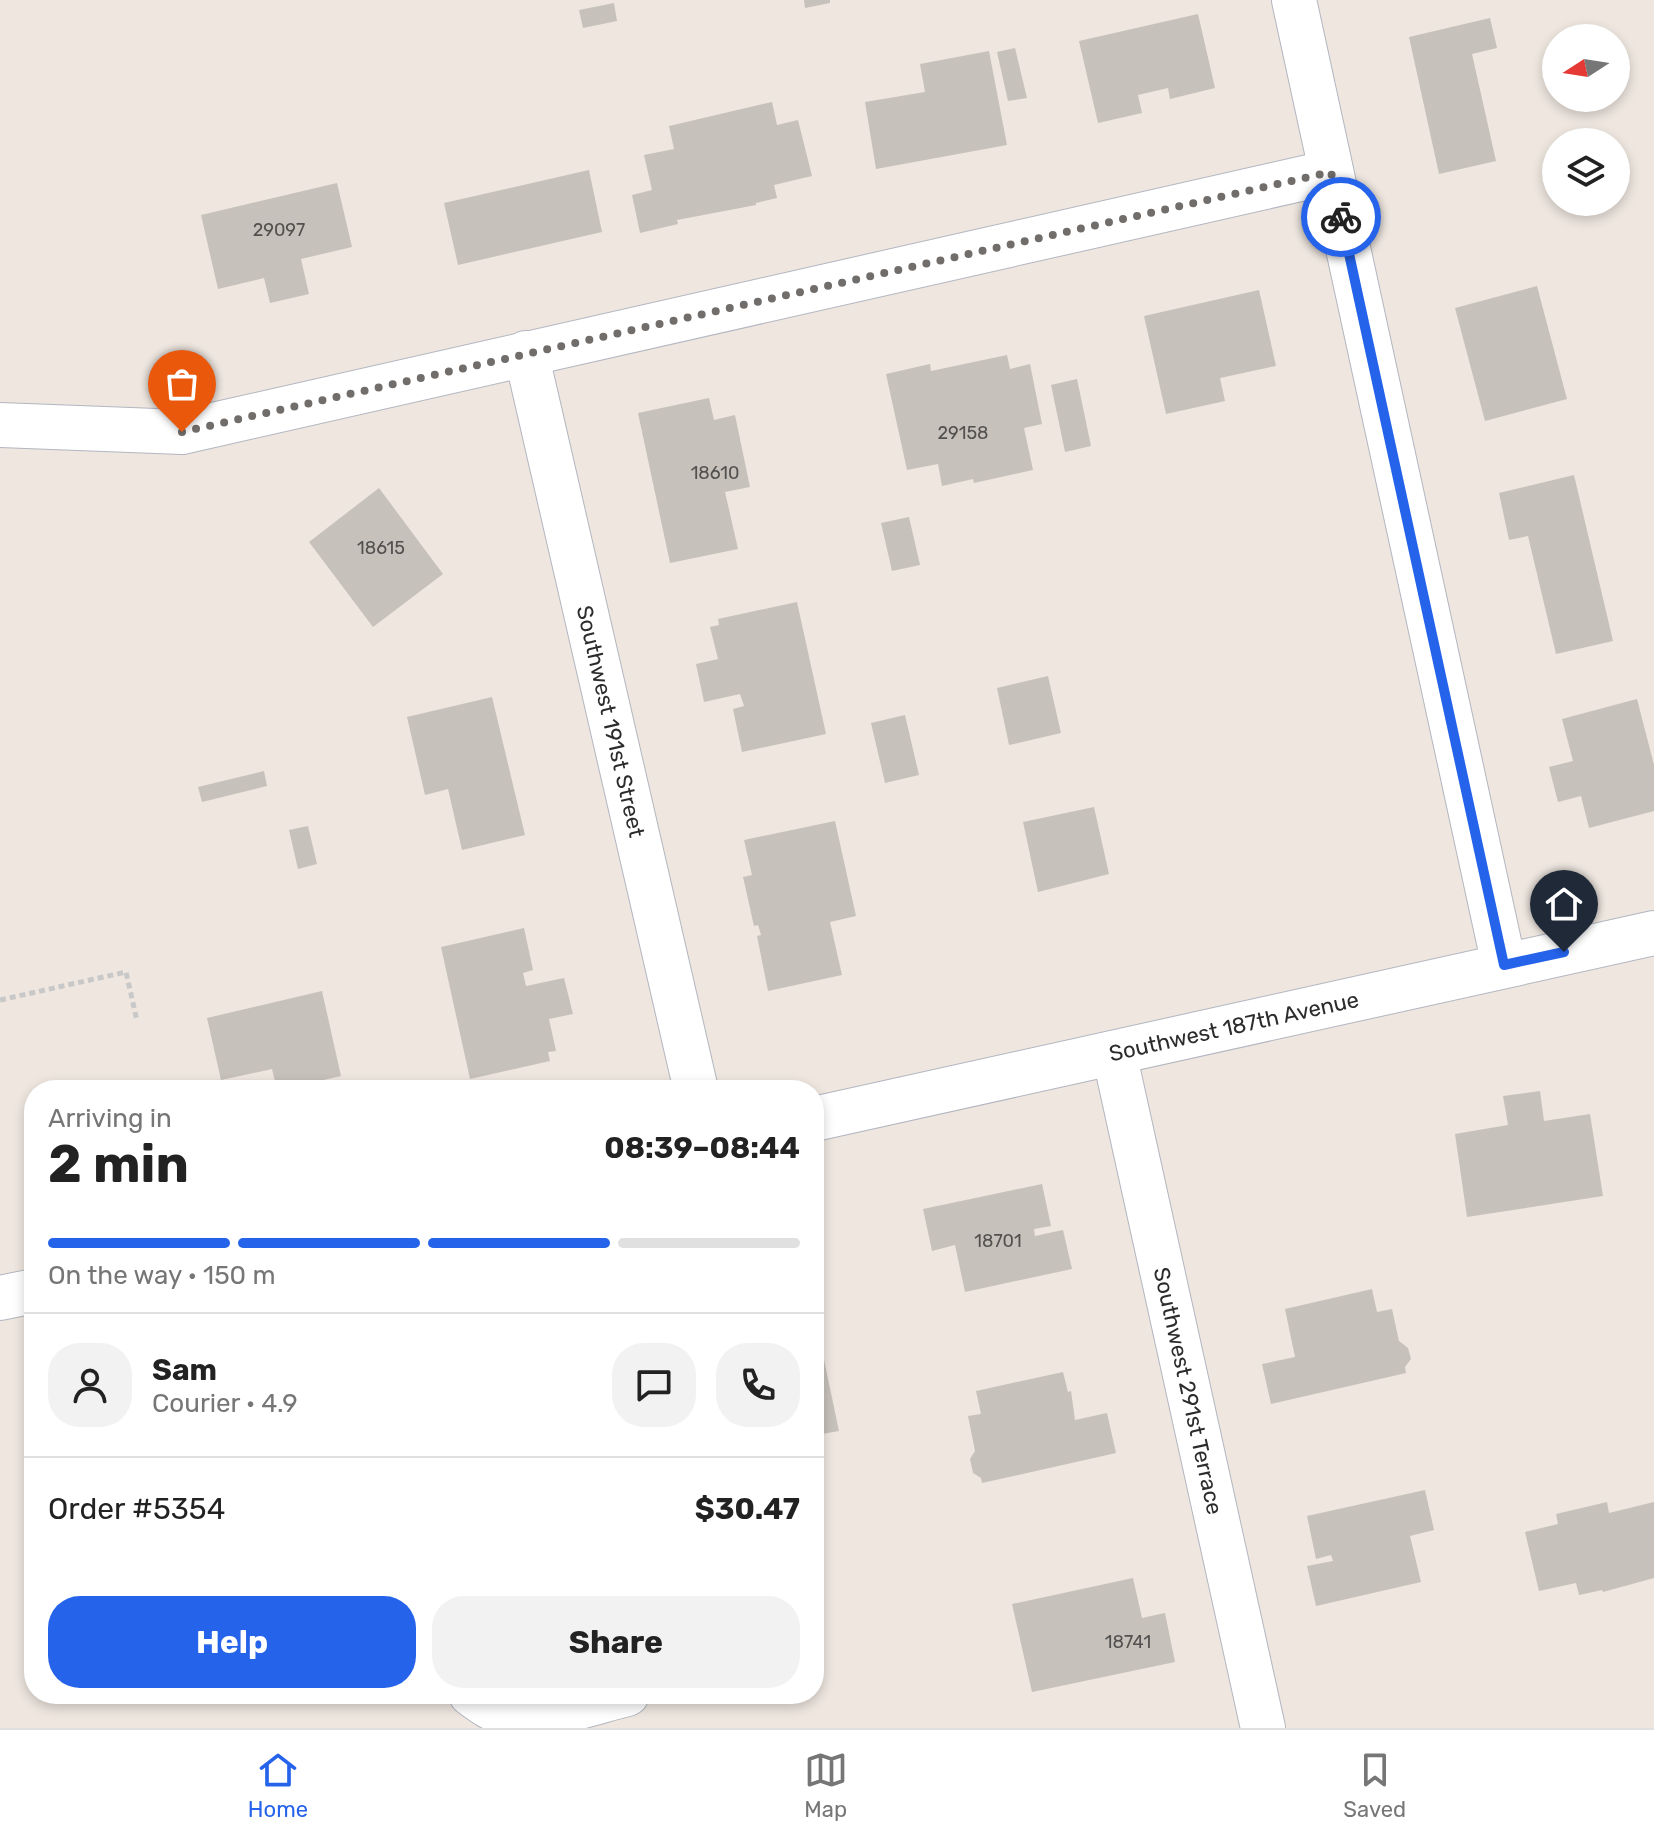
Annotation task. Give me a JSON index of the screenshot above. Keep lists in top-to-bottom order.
{
  "streets": {
    "street": ["Southwest 191st Street", "Southwest 187th Avenue", "Southwest 291st Terrace"]
  },
  "crossings": [
    ["Southwest 187th Avenue", "Southwest 291st Terrace"]
  ],
  "house_numbers": [
    "29097",
    "29158",
    "18610",
    "18615",
    "18701",
    "18741"
  ],
  "north": "left",
  "page": {
    "heading": ["2 min", "Arriving in", "08:39–08:44"],
    "panel": [
      "Sam",
      "Courier · 4.9",
      "Order #5354",
      "$30.47"
    ],
    "bar": "On the way · 150 m",
    "buttons": ["Help", "Share"],
    "tabs": ["Home", "Map", "Saved"]
  }
}
